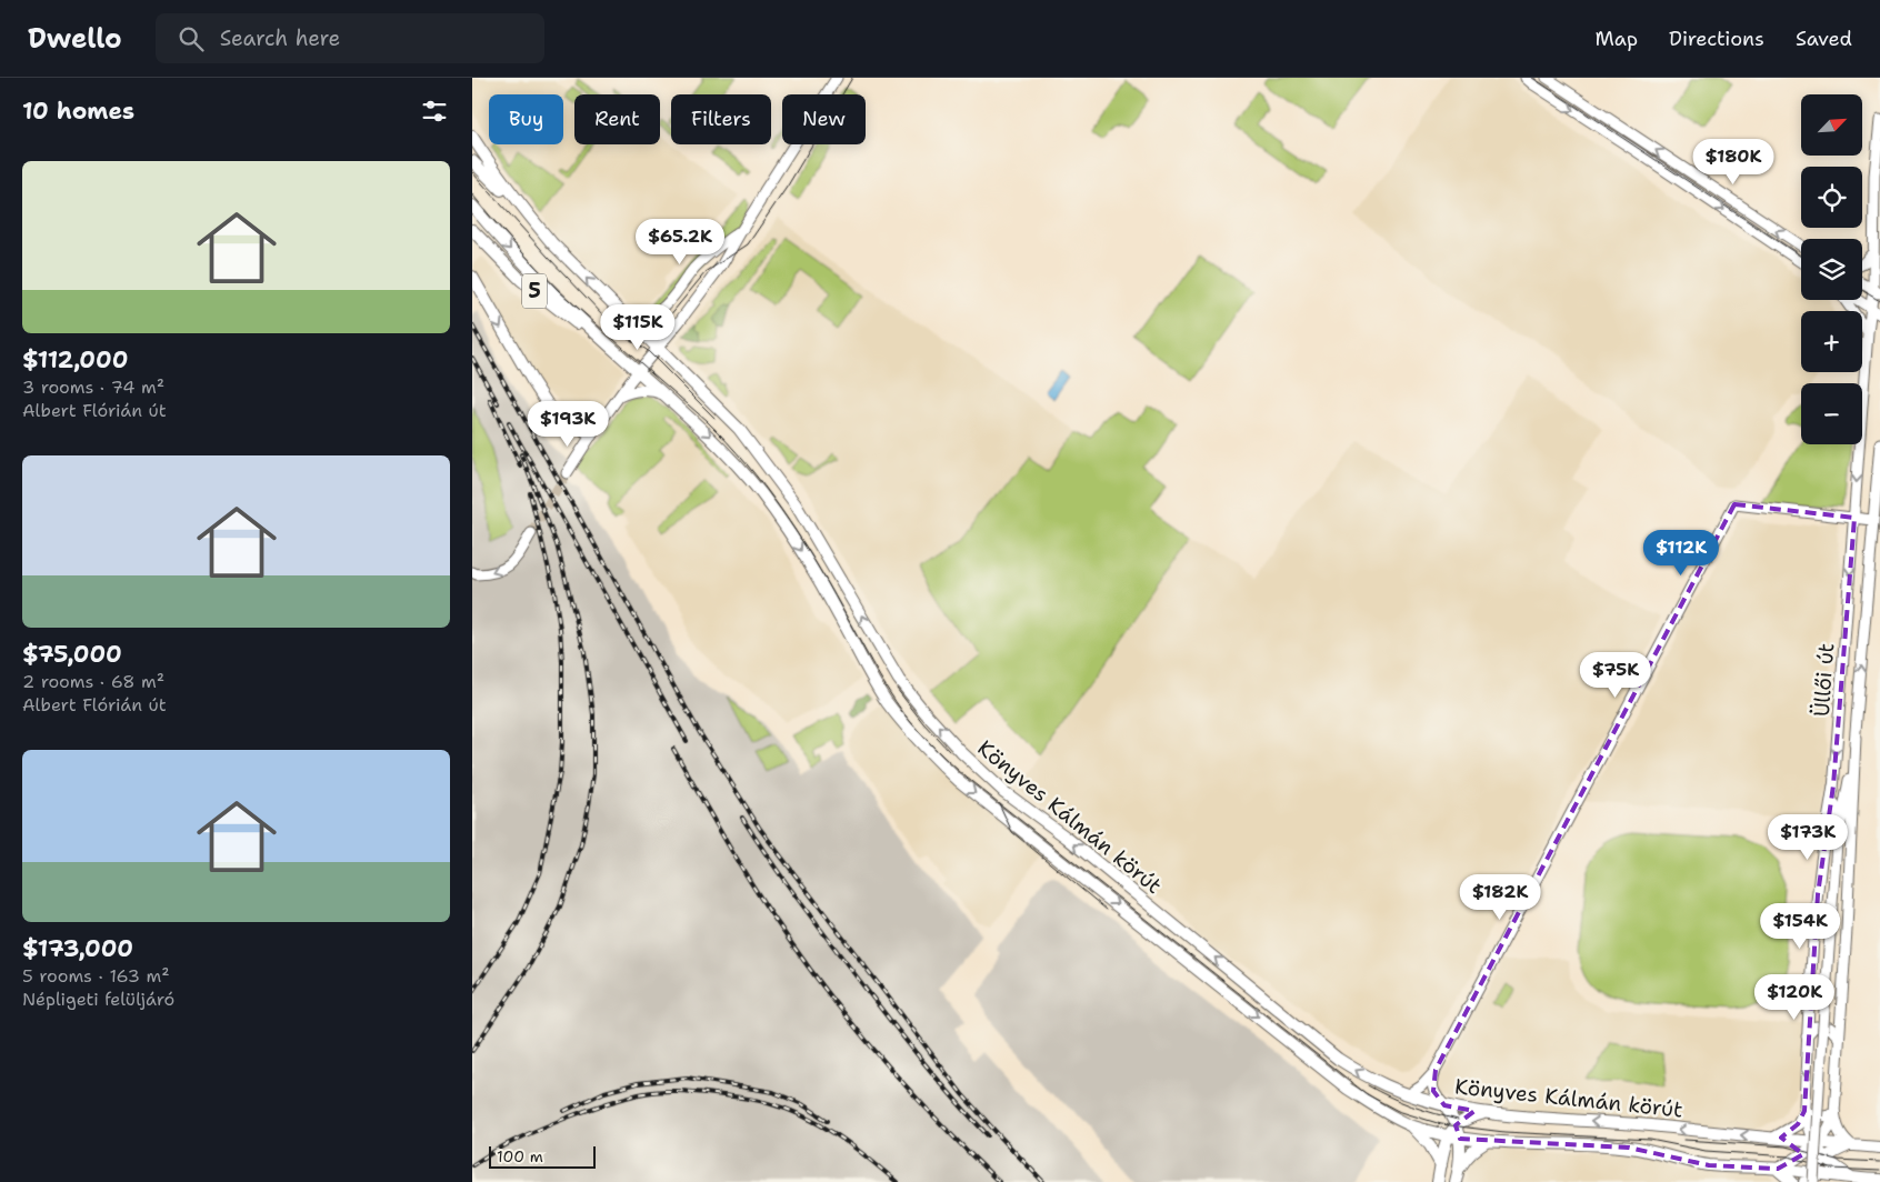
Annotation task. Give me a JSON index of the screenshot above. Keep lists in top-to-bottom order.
{
  "streets": {
    "main road": ["5", "Könyves Kálmán körút"],
    "street": ["Üllői út"]
  },
  "crossings": [
    ["5", "Könyves Kálmán körút"]
  ],
  "scale_bar": "100 m",
  "north": "top right",
  "page": {
    "header": "Dwello",
    "search": "Search here",
    "nav": ["Map", "Directions", "Saved"],
    "heading": "10 homes",
    "map_buttons": ["+", "−"],
    "chip": [
      "Buy",
      "Rent",
      "Filters",
      "New"
    ],
    "price": [
      "$180K",
      "$65.2K",
      "$115K",
      "$193K",
      "$112K",
      "$75K",
      "$173K",
      "$182K",
      "$154K",
      "$120K"
    ],
    "list": [
      {
        "name": "$112,000",
        "note": "3 rooms · 74 m² · Albert Flórián út"
      },
      {
        "name": "$75,000",
        "note": "2 rooms · 68 m² · Albert Flórián út"
      },
      {
        "name": "$173,000",
        "note": "5 rooms · 163 m² · Népligeti felüljáró"
      }
    ],
    "scale": "100 m"
  }
}
